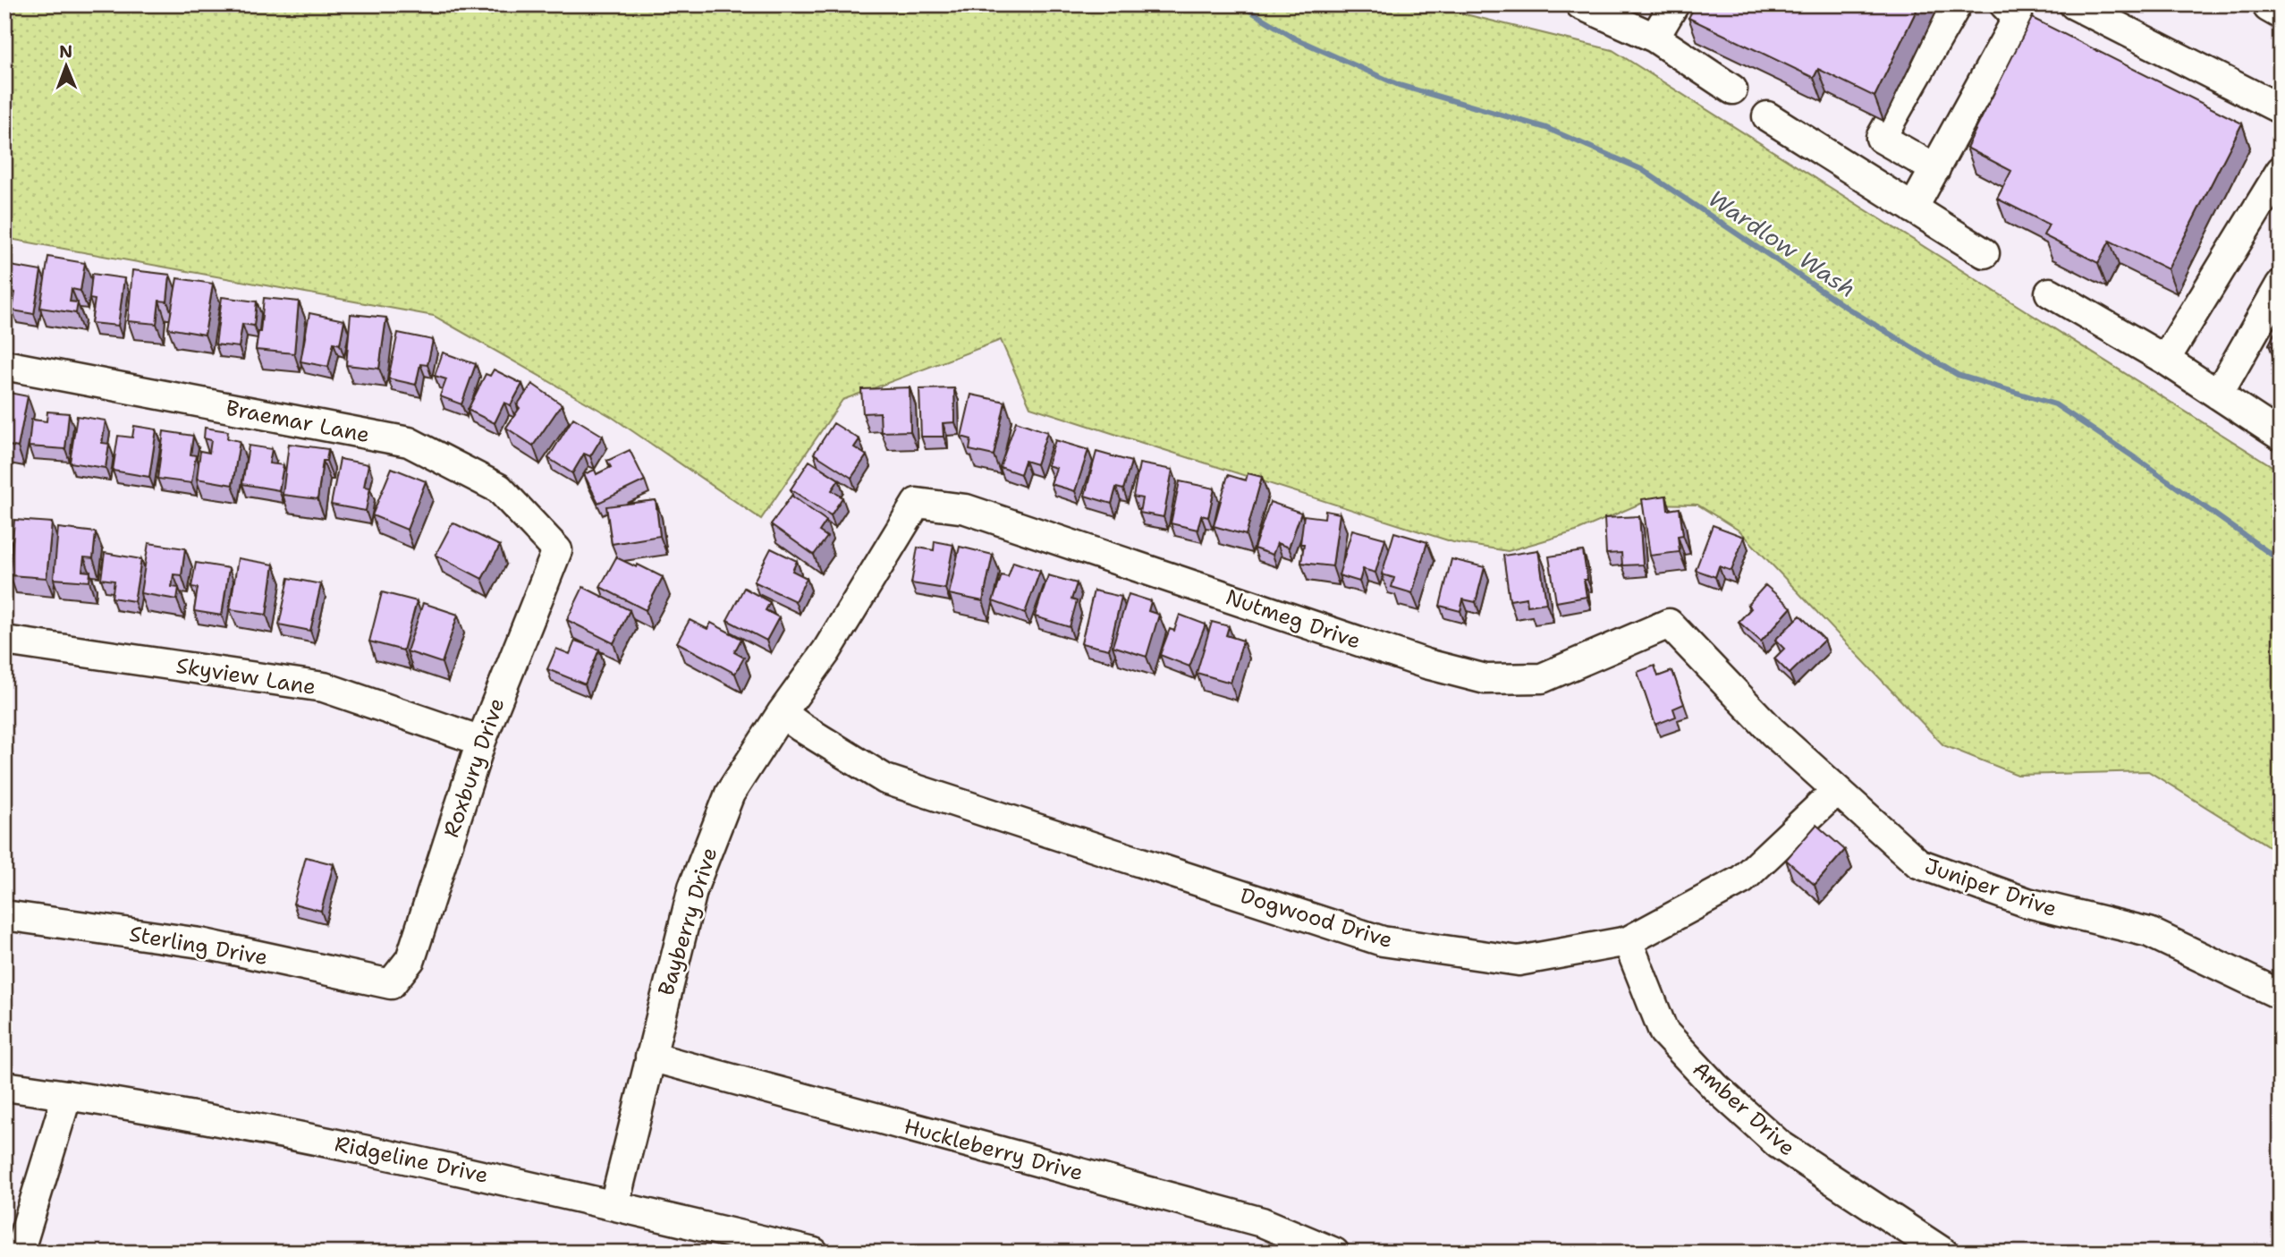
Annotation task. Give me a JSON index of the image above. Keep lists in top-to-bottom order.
{
  "streets": {
    "street": [
      "Braemar Lane",
      "Nutmeg Drive",
      "Skyview Lane",
      "Roxbury Drive",
      "Juniper Drive",
      "Dogwood Drive",
      "Bayberry Drive",
      "Sterling Drive",
      "Amber Drive",
      "Huckleberry Drive",
      "Ridgeline Drive"
    ]
  },
  "crossings": [
    ["Braemar Lane", "Roxbury Drive"],
    ["Nutmeg Drive", "Juniper Drive"],
    ["Nutmeg Drive", "Bayberry Drive"],
    ["Skyview Lane", "Roxbury Drive"],
    ["Roxbury Drive", "Sterling Drive"],
    ["Juniper Drive", "Dogwood Drive"],
    ["Dogwood Drive", "Bayberry Drive"],
    ["Dogwood Drive", "Amber Drive"],
    ["Bayberry Drive", "Huckleberry Drive"],
    ["Bayberry Drive", "Ridgeline Drive"]
  ],
  "water": ["Wardlow Wash"],
  "north": "top"
}
